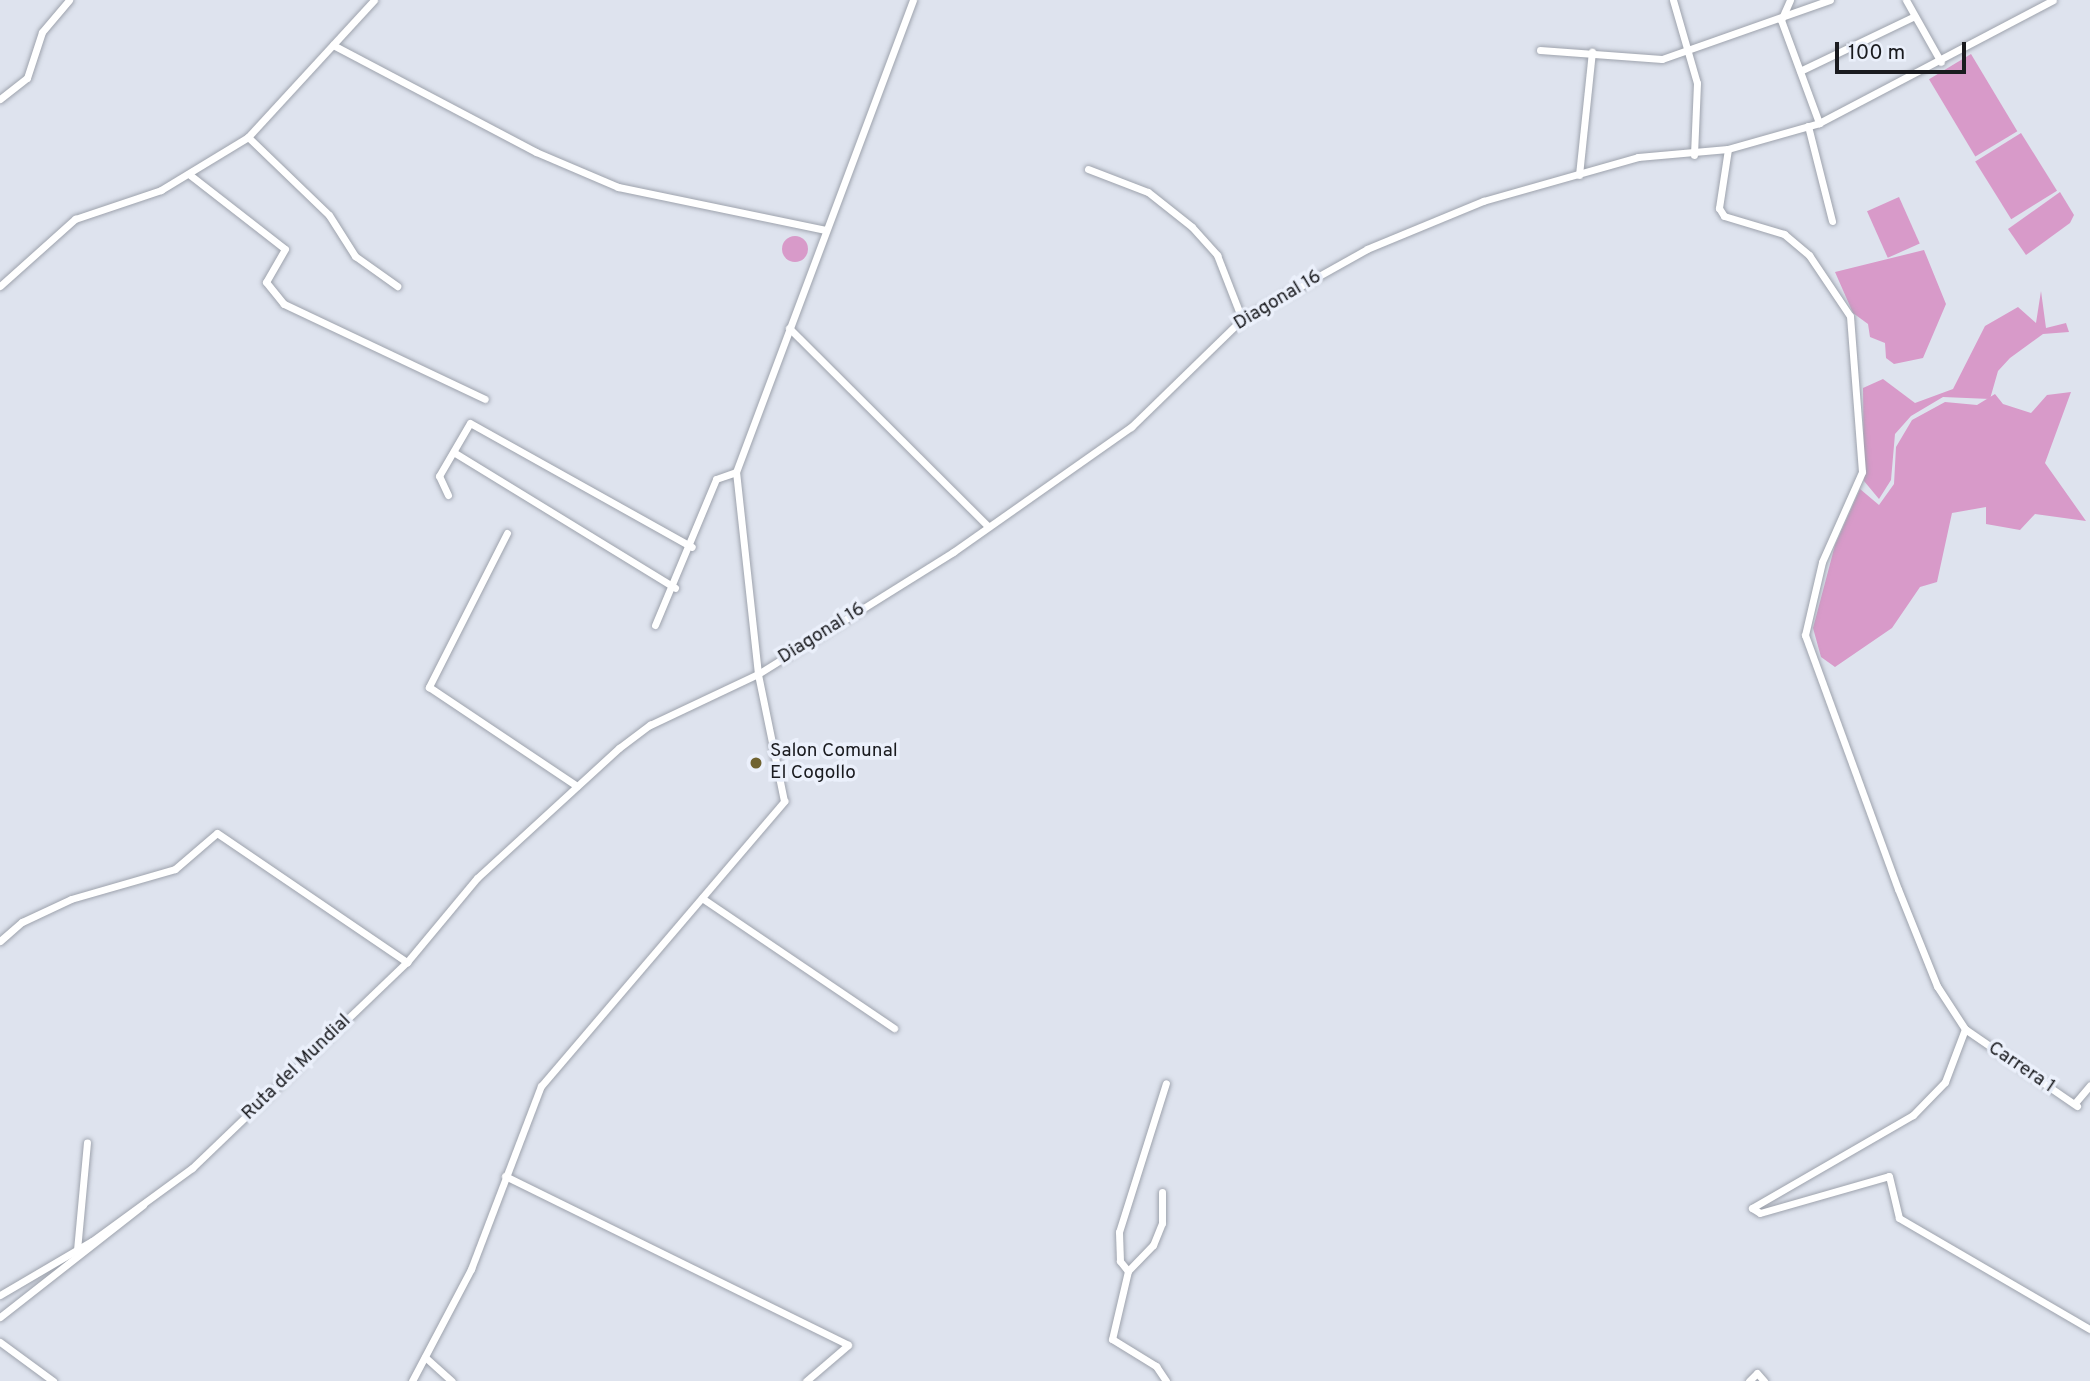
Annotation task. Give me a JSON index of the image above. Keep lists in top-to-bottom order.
{
  "streets": {
    "street": ["Diagonal 16", "Ruta del Mundial", "Carrera 1"]
  },
  "crossings": [
    ["Diagonal 16", "Ruta del Mundial"]
  ],
  "places": ["Salon Comunal El Cogollo"],
  "scale_bar": "100 m"
}
